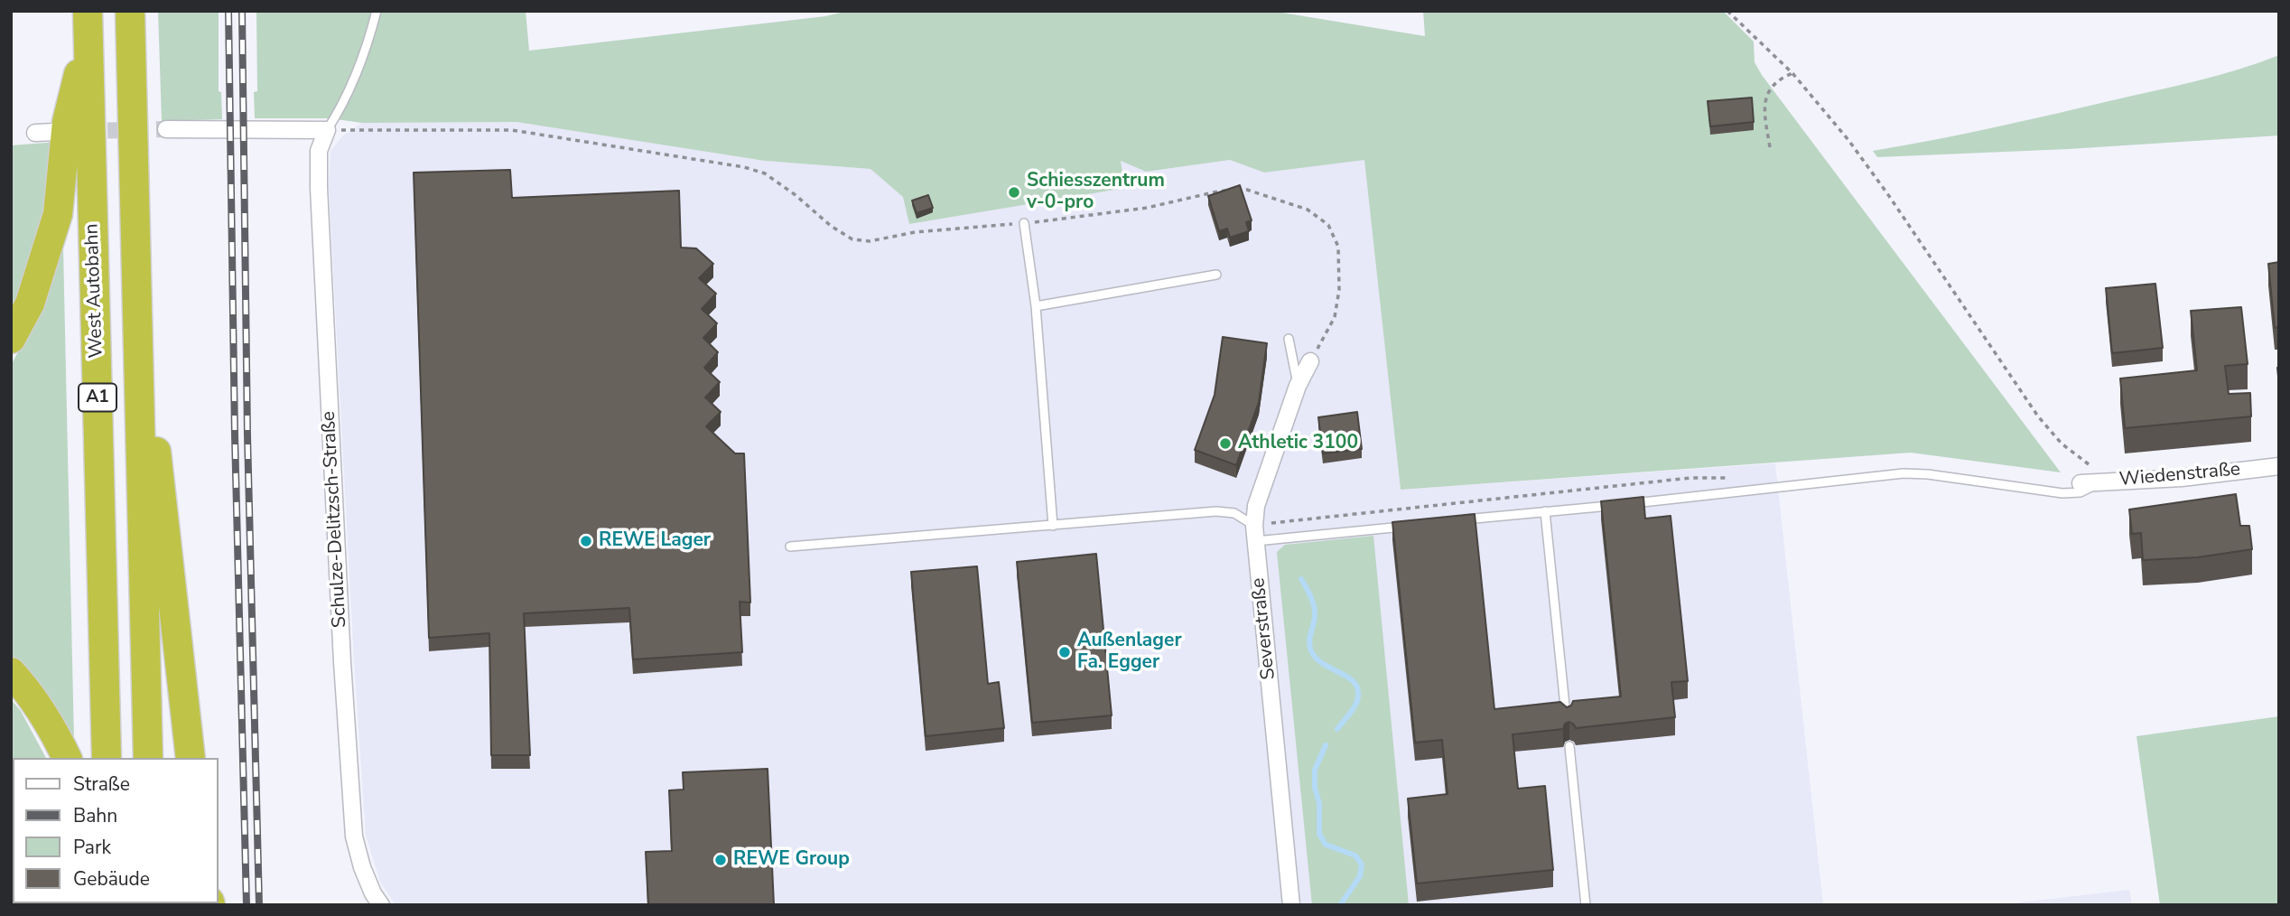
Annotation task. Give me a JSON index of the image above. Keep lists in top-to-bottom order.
{
  "streets": {
    "highway": ["West Autobahn", "A1"],
    "street": ["Wiedenstraße", "Schulze-Delitzsch-Straße", "Severstraße"]
  },
  "places": [
    "Schiesszentrum v-0-pro",
    "Athletic 3100",
    "REWE Lager",
    "Außenlager Fa. Egger",
    "REWE Group"
  ],
  "legend": [
    "Straße",
    "Bahn",
    "Park",
    "Gebäude"
  ]
}
